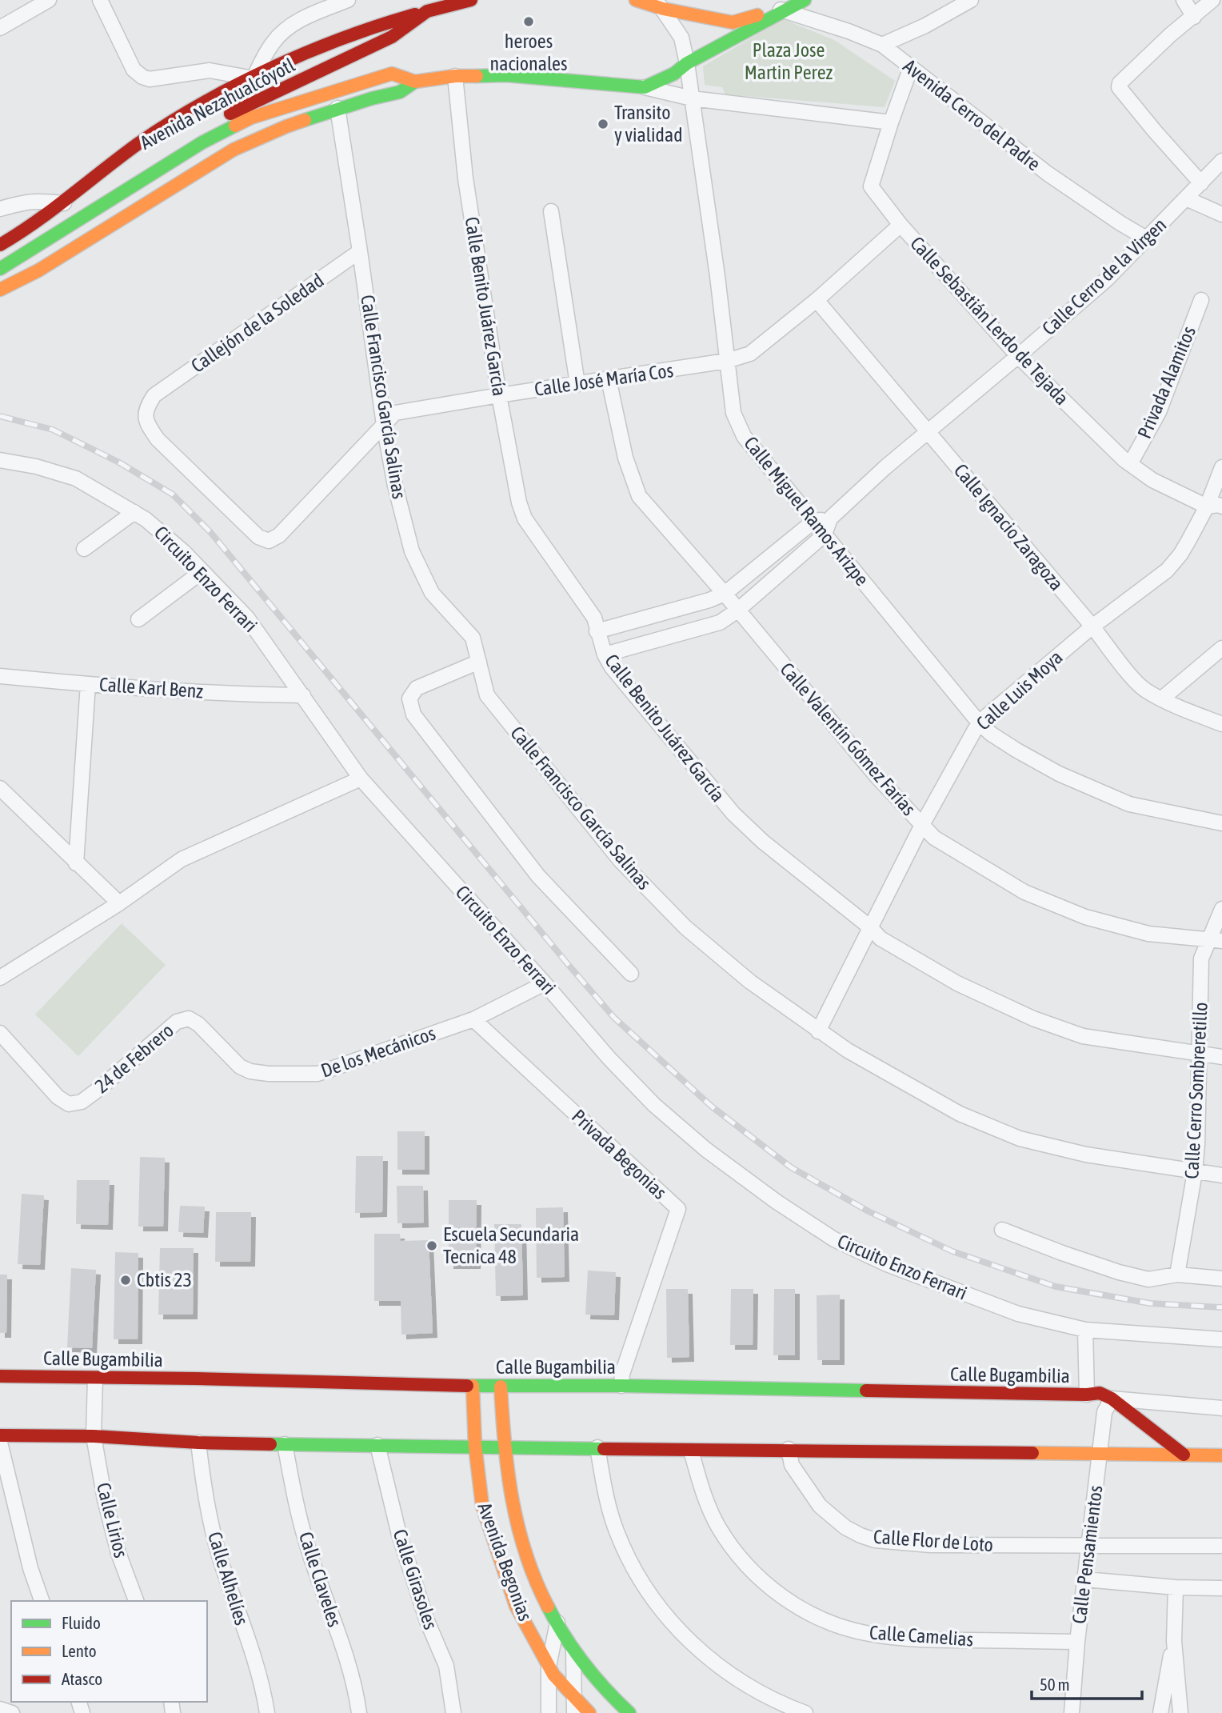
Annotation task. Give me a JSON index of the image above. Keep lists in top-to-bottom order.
{
  "streets": {
    "street": [
      "Avenida Nezahualcóyotl",
      "Avenida Cerro del Padre",
      "Calle Cerro de la Virgen",
      "Calle Benito Juárez García",
      "Calle Sebastián Lerdo de Tejada",
      "Callejón de la Soledad",
      "Calle José María Cos",
      "Privada Alamitos",
      "Calle Francisco García Salinas",
      "Calle Miguel Ramos Arizpe",
      "Calle Ignacio Zaragoza",
      "Circuito Enzo Ferrari",
      "Calle Karl Benz",
      "Calle Luis Moya",
      "Calle Valentín Gómez Farías",
      "De los Mecánicos",
      "24 de Febrero",
      "Calle Cerro Sombreretillo",
      "Privada Begonias",
      "Calle Bugambilia",
      "Calle Lirios",
      "Calle Flor de Loto",
      "Calle Pensamientos",
      "Avenida Begonias",
      "Calle Alhelíes",
      "Calle Claveles",
      "Calle Girasoles",
      "Calle Camelias"
    ]
  },
  "crossings": [
    ["Avenida Nezahualcóyotl", "Calle Benito Juárez García"],
    ["Avenida Nezahualcóyotl", "Calle Francisco García Salinas"],
    ["Avenida Cerro del Padre", "Calle Cerro de la Virgen"],
    ["Avenida Cerro del Padre", "Calle Sebastián Lerdo de Tejada"],
    ["Calle Cerro de la Virgen", "Calle Sebastián Lerdo de Tejada"],
    ["Calle Cerro de la Virgen", "Calle Ignacio Zaragoza"],
    ["Calle Benito Juárez García", "Calle José María Cos"],
    ["Calle Benito Juárez García", "Calle Luis Moya"],
    ["Calle Benito Juárez García", "Calle Cerro Sombreretillo"],
    ["Calle Sebastián Lerdo de Tejada", "Calle José María Cos"],
    ["Calle Sebastián Lerdo de Tejada", "Privada Alamitos"],
    ["Calle Sebastián Lerdo de Tejada", "Calle Luis Moya"],
    ["Callejón de la Soledad", "Calle José María Cos"],
    ["Callejón de la Soledad", "Calle Francisco García Salinas"],
    ["Calle José María Cos", "Calle Francisco García Salinas"],
    ["Calle José María Cos", "Calle Miguel Ramos Arizpe"],
    ["Calle José María Cos", "Calle Ignacio Zaragoza"],
    ["Calle José María Cos", "Calle Valentín Gómez Farías"],
    ["Calle Francisco García Salinas", "Calle Luis Moya"],
    ["Calle Francisco García Salinas", "Calle Cerro Sombreretillo"],
    ["Calle Miguel Ramos Arizpe", "Calle Luis Moya"],
    ["Calle Ignacio Zaragoza", "Calle Luis Moya"],
    ["Circuito Enzo Ferrari", "Calle Karl Benz"],
    ["Circuito Enzo Ferrari", "De los Mecánicos"],
    ["Calle Luis Moya", "Calle Valentín Gómez Farías"],
    ["Calle Valentín Gómez Farías", "Calle Cerro Sombreretillo"],
    ["De los Mecánicos", "24 de Febrero"],
    ["De los Mecánicos", "Privada Begonias"],
    ["Privada Begonias", "Calle Bugambilia"],
    ["Calle Bugambilia", "Calle Lirios"],
    ["Calle Bugambilia", "Calle Pensamientos"],
    ["Calle Bugambilia", "Avenida Begonias"],
    ["Calle Flor de Loto", "Calle Pensamientos"],
    ["Calle Pensamientos", "Calle Camelias"]
  ],
  "parks": ["Plaza Jose Martin Perez"],
  "places": [
    "heroes nacionales",
    "Transito y vialidad",
    "Escuela Secundaria Tecnica 48",
    "Cbtis 23"
  ],
  "legend": ["Fluido", "Lento", "Atasco"],
  "scale_bar": "50 m"
}
